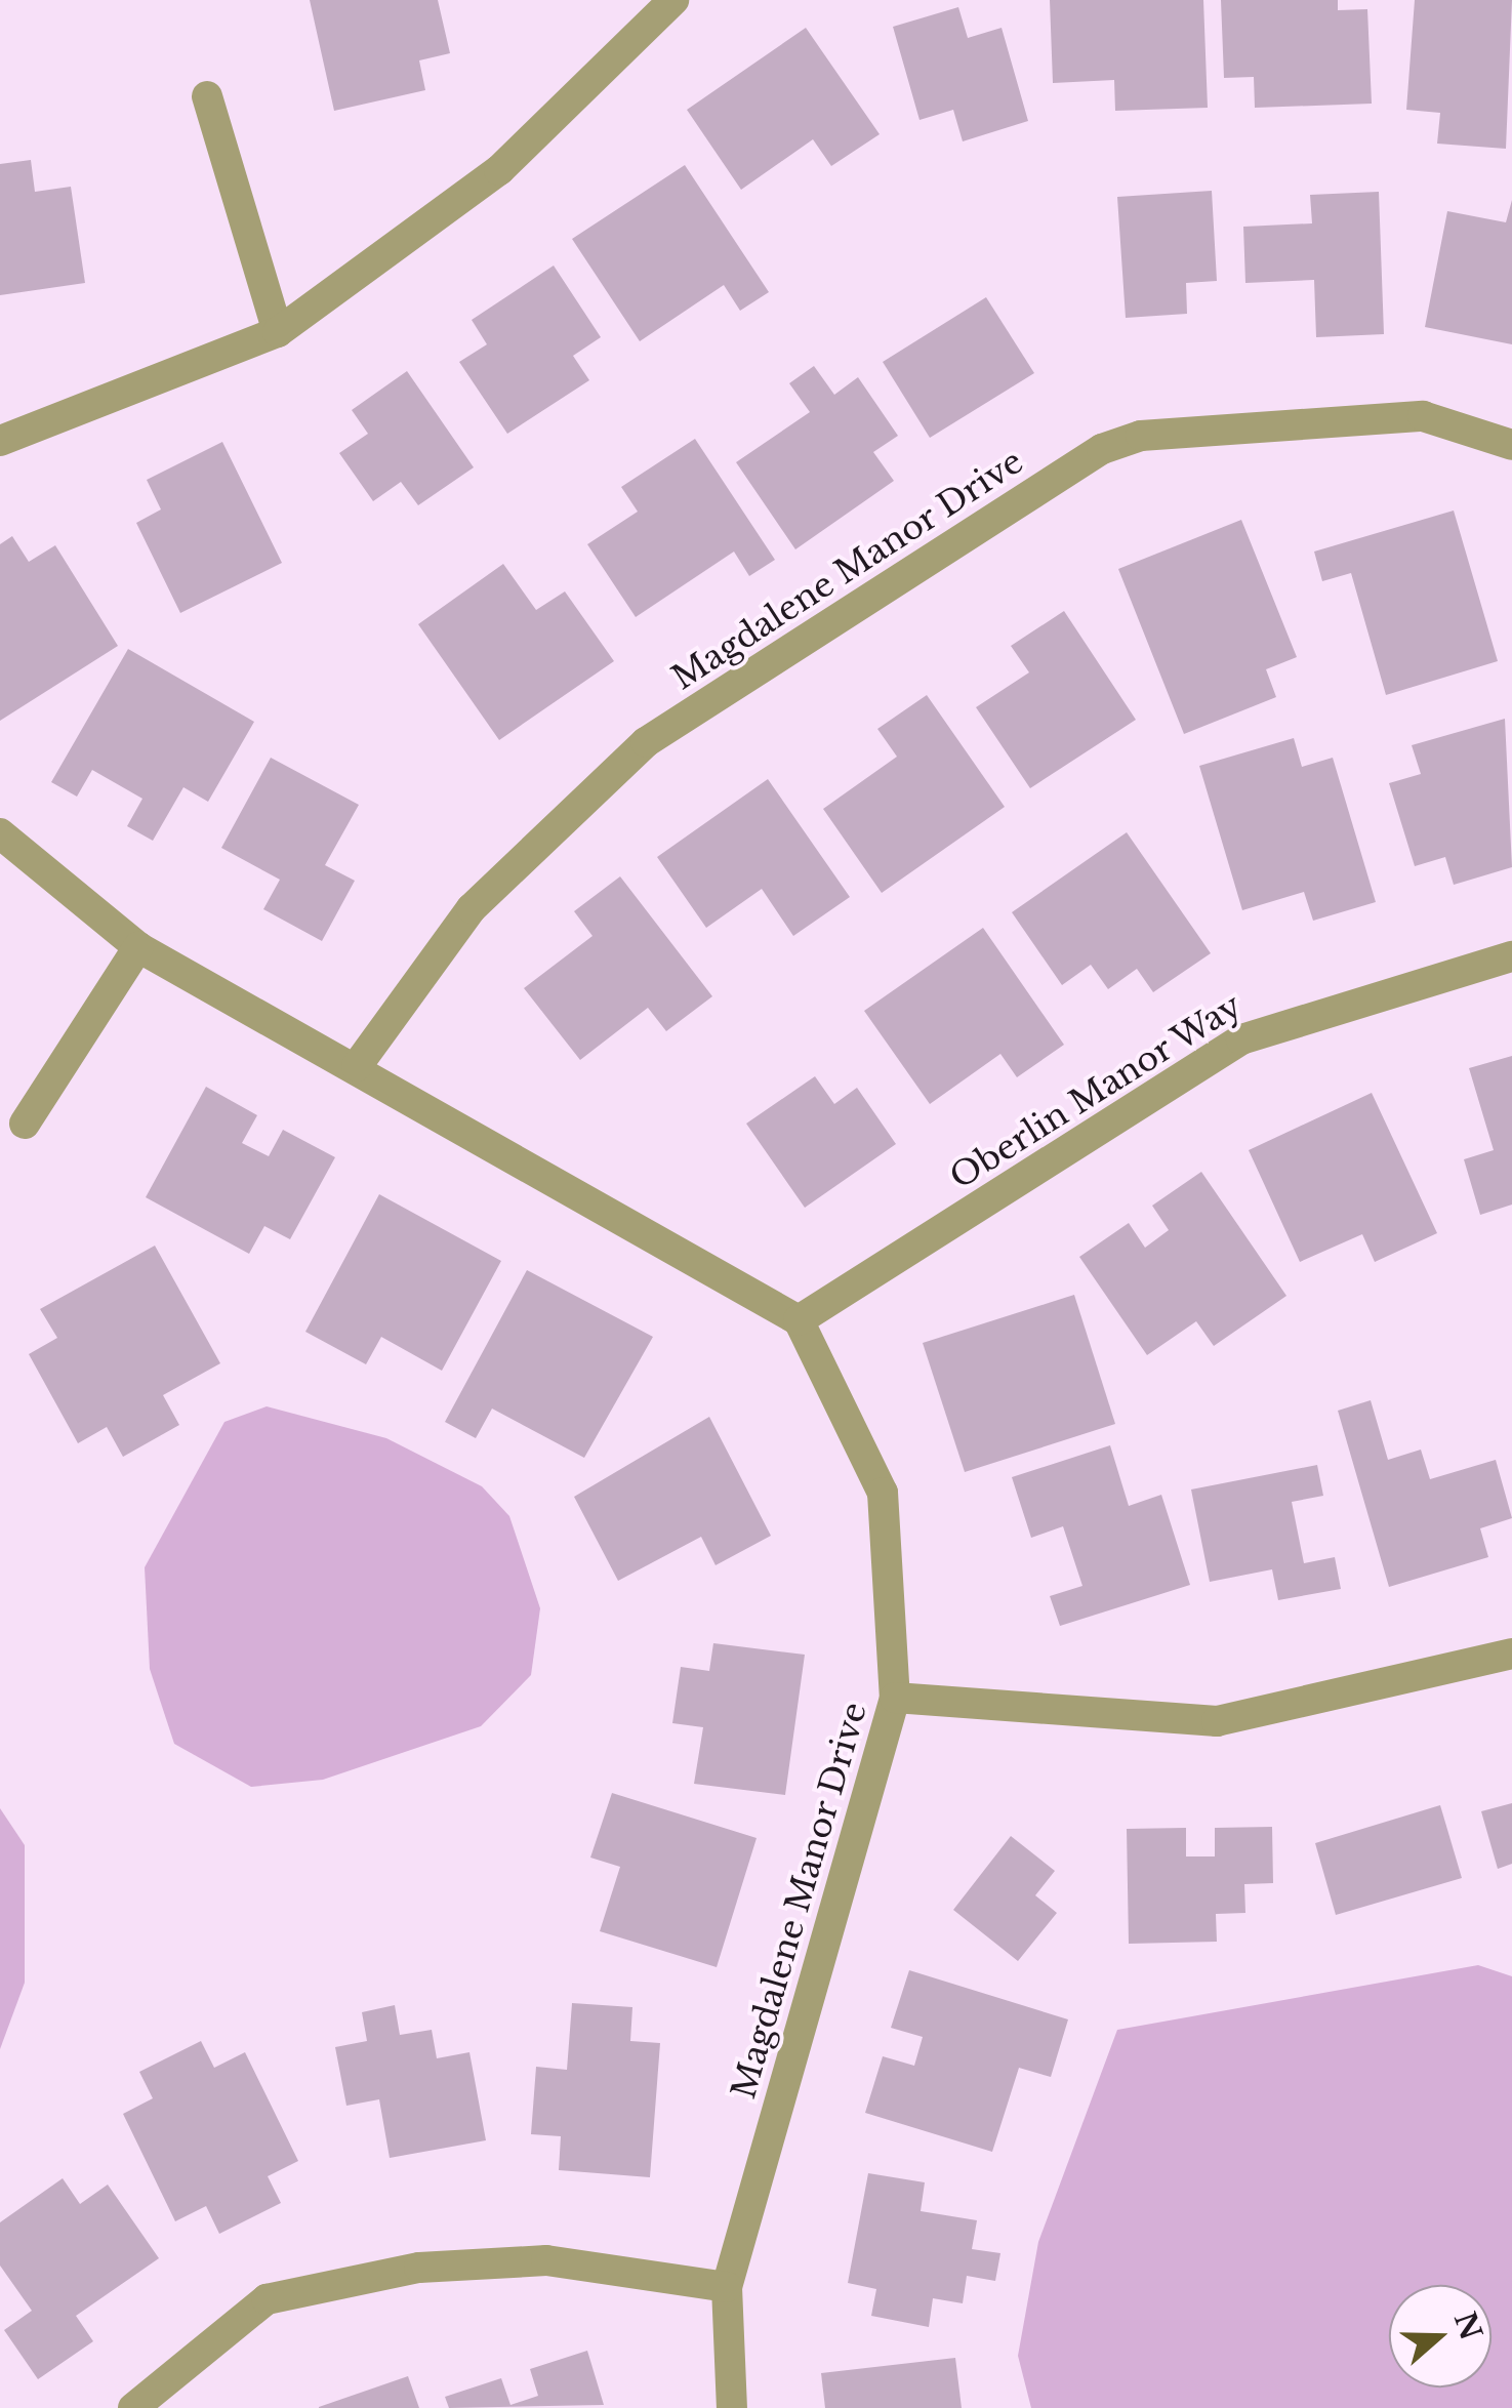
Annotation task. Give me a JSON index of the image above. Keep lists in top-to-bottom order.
{
  "streets": {
    "street": ["Magdalene Manor Drive", "Oberlin Manor Way"]
  },
  "crossings": [
    ["Magdalene Manor Drive", "Oberlin Manor Way"]
  ],
  "north": "right"
}
